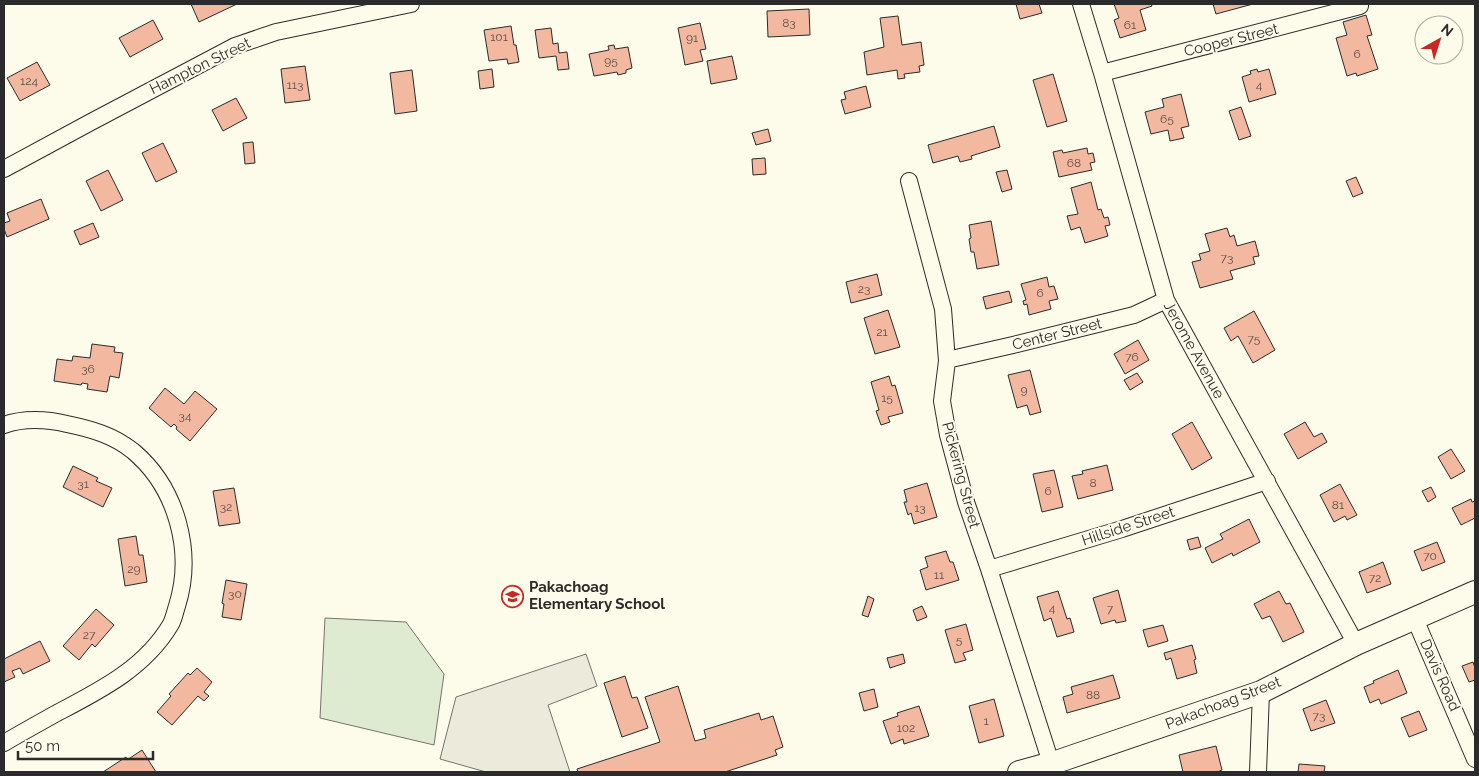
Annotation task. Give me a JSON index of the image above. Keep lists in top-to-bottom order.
{
  "streets": {
    "street": [
      "Cooper Street",
      "Hampton Street",
      "Center Street",
      "Jerome Avenue",
      "Pickering Street",
      "Hillside Street",
      "Davis Road",
      "Pakachoag Street"
    ]
  },
  "crossings": [
    ["Cooper Street", "Jerome Avenue"],
    ["Center Street", "Jerome Avenue"],
    ["Center Street", "Pickering Street"],
    ["Jerome Avenue", "Hillside Street"],
    ["Jerome Avenue", "Pakachoag Street"],
    ["Pickering Street", "Hillside Street"],
    ["Pickering Street", "Pakachoag Street"],
    ["Davis Road", "Pakachoag Street"]
  ],
  "places": {
    "school or university": ["Pakachoag Elementary School"]
  },
  "house_numbers": [
    "83",
    "61",
    "101",
    "91",
    "6",
    "95",
    "124",
    "113",
    "4",
    "65",
    "68",
    "73",
    "23",
    "6",
    "21",
    "75",
    "76",
    "36",
    "9",
    "15",
    "34",
    "8",
    "31",
    "6",
    "81",
    "32",
    "13",
    "70",
    "29",
    "11",
    "72",
    "30",
    "4",
    "7",
    "27",
    "5",
    "88",
    "73",
    "1",
    "102"
  ],
  "scale_bar": "50 m",
  "north": "top right"
}
